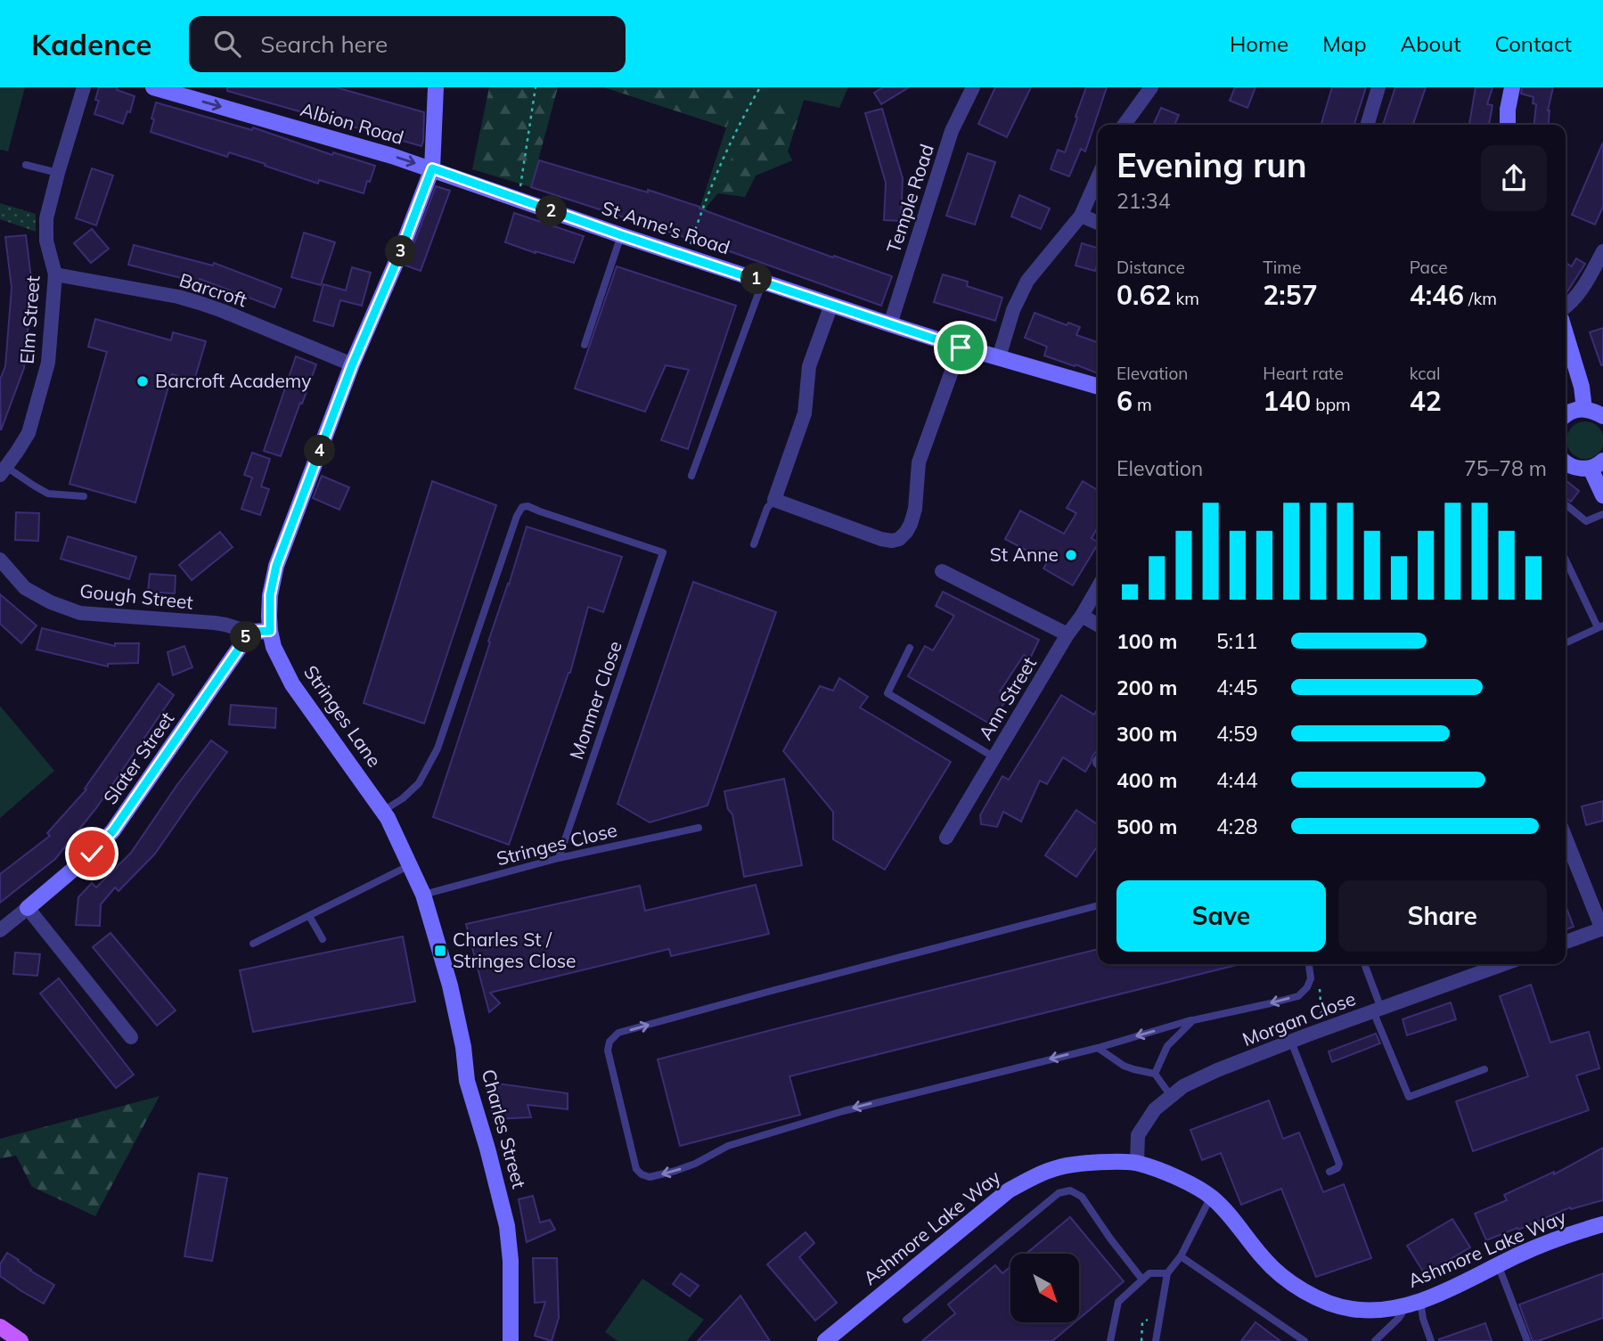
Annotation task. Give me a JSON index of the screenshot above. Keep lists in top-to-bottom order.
{
  "streets": {
    "street": [
      "Albion Road",
      "Temple Road",
      "St Anne's Road",
      "Barcroft",
      "Elm Street",
      "Gough Street",
      "Ann Street",
      "Stringes Lane",
      "Slater Street",
      "Morgan Close",
      "Charles Street",
      "Ashmore Lake Way"
    ],
    "lane": ["Monmer Close", "Stringes Close"]
  },
  "crossings": [
    ["Albion Road", "St Anne's Road"],
    ["Albion Road", "Stringes Lane"],
    ["Temple Road", "St Anne's Road"],
    ["St Anne's Road", "Stringes Lane"],
    ["Barcroft", "Elm Street"],
    ["Barcroft", "Stringes Lane"],
    ["Gough Street", "Slater Street"],
    ["Monmer Close", "Stringes Lane"],
    ["Monmer Close", "Stringes Close"],
    ["Stringes Lane", "Stringes Close"],
    ["Stringes Lane", "Charles Street"],
    ["Stringes Close", "Charles Street"],
    ["Morgan Close", "Ashmore Lake Way"]
  ],
  "one_way": ["Albion Road"],
  "places": {
    "other": ["Barcroft Academy", "St Anne"],
    "transit": ["Charles St / Stringes Close"]
  },
  "north": "bottom right",
  "page": {
    "header": "Kadence",
    "search": "Search here",
    "nav": [
      "Home",
      "Map",
      "About",
      "Contact"
    ],
    "heading": ["Evening run", "21:34"],
    "pins": [
      "2",
      "3",
      "1",
      "4",
      "5"
    ],
    "stats": [
      ["Distance", "0.62 km"],
      ["Time", "2:57"],
      ["Pace", "4:46 /km"],
      ["Elevation", "6 m"],
      ["Heart rate", "140 bpm"],
      ["kcal", "42"]
    ],
    "chart": ["Elevation", "75–78 m"],
    "list": [
      {
        "name": "100 m",
        "note": "5:11"
      },
      {
        "name": "200 m",
        "note": "4:45"
      },
      {
        "name": "300 m",
        "note": "4:59"
      },
      {
        "name": "400 m",
        "note": "4:44"
      },
      {
        "name": "500 m",
        "note": "4:28"
      }
    ],
    "buttons": ["Save", "Share"]
  }
}
